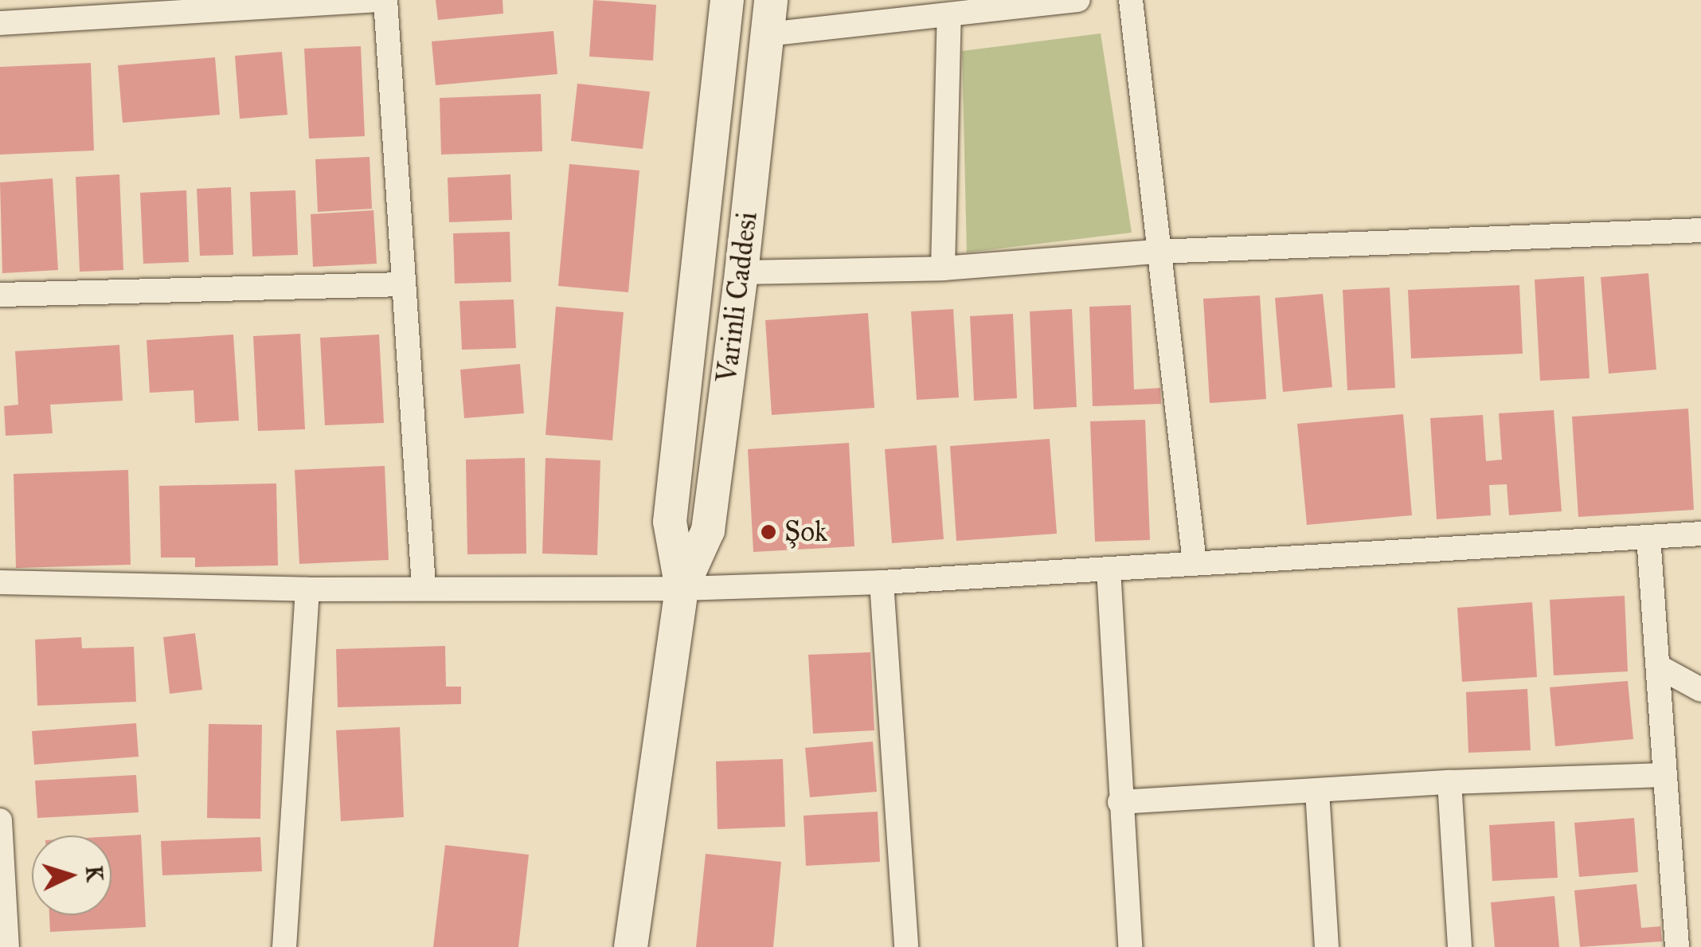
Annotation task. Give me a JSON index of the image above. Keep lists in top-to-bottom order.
{
  "streets": {
    "street": ["Varinli Caddesi"]
  },
  "places": ["Şok"],
  "north": "right"
}
